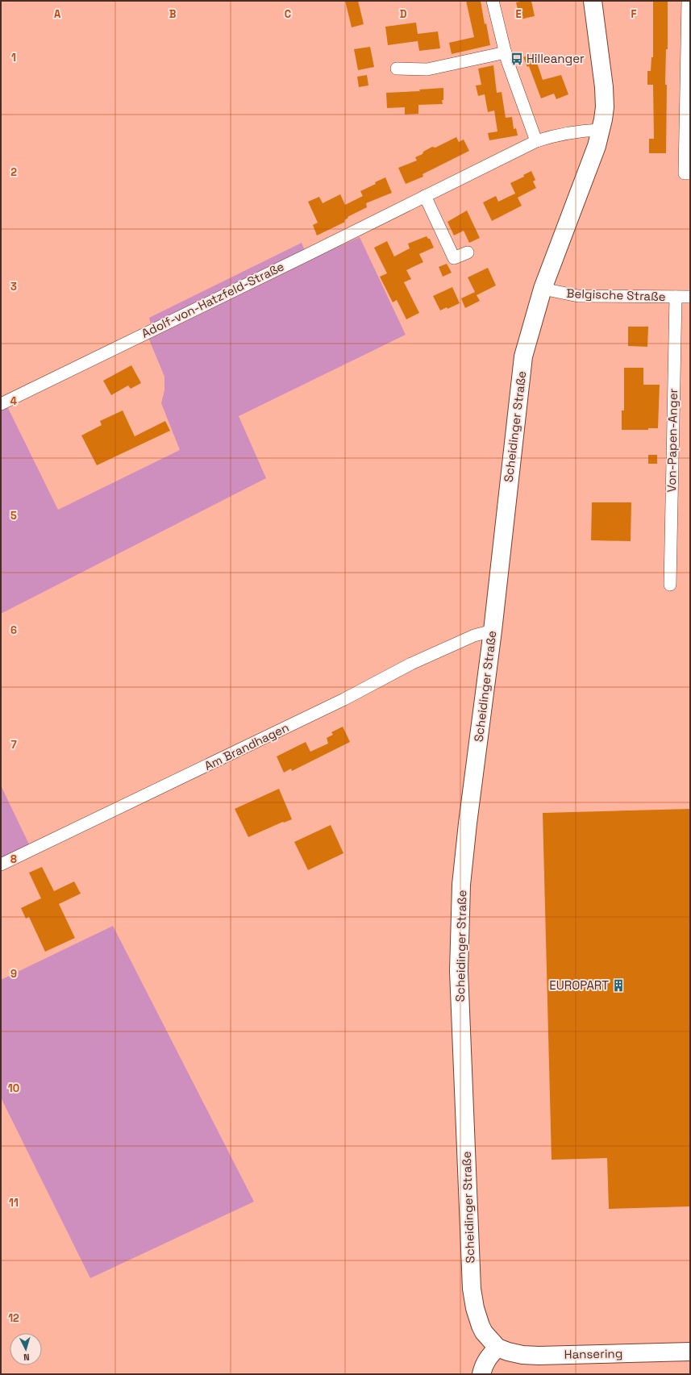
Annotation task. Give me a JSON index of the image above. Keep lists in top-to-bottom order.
{
  "streets": {
    "main road": ["Scheidinger Straße", "Hansering"],
    "street": [
      "Belgische Straße",
      "Adolf-von-Hatzfeld-Straße",
      "Von-Papen-Anger",
      "Am Brandhagen"
    ]
  },
  "crossings": [
    ["Belgische Straße", "Scheidinger Straße"],
    ["Belgische Straße", "Von-Papen-Anger"],
    ["Adolf-von-Hatzfeld-Straße", "Scheidinger Straße"],
    ["Scheidinger Straße", "Am Brandhagen"],
    ["Scheidinger Straße", "Hansering"]
  ],
  "places": {
    "bus stop": ["Hilleanger"],
    "building": ["EUROPART"]
  },
  "north": "bottom",
  "grid": {
    "columns": [
      "A",
      "B",
      "C",
      "D",
      "E",
      "F"
    ],
    "rows": [
      "1",
      "2",
      "3",
      "4",
      "5",
      "6",
      "7",
      "8",
      "9",
      "10",
      "11",
      "12"
    ]
  }
}
